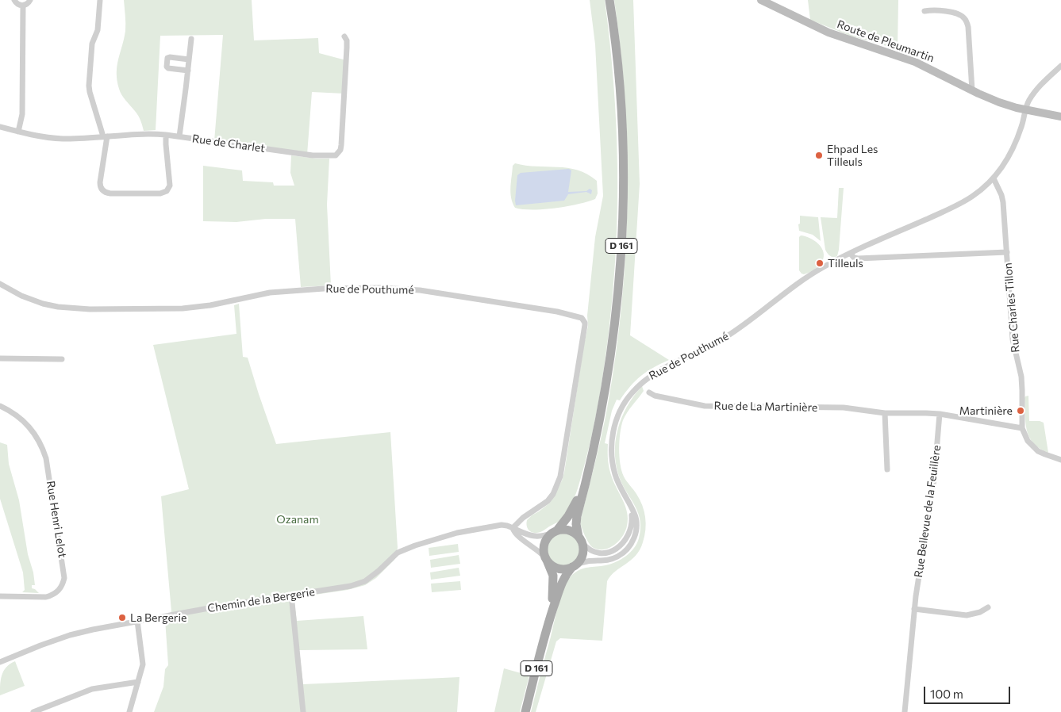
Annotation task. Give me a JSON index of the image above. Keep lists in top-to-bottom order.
{
  "streets": {
    "main road": ["Route de Pleumartin", "D 161"],
    "street": [
      "Rue de Charlet",
      "Rue de Pouthumé",
      "Rue Charles Tillon",
      "Rue de La Martinière",
      "Rue Bellevue de la Feuillère",
      "Rue Henri Lelot",
      "Chemin de la Bergerie"
    ]
  },
  "crossings": [
    ["Route de Pleumartin", "Rue de Pouthumé"],
    ["D 161", "Rue de Pouthumé"],
    ["D 161", "Chemin de la Bergerie"],
    ["Rue de Pouthumé", "Rue Charles Tillon"],
    ["Rue de Pouthumé", "Chemin de la Bergerie"],
    ["Rue Charles Tillon", "Rue de La Martinière"],
    ["Rue de La Martinière", "Rue Bellevue de la Feuillère"]
  ],
  "parks": ["Ozanam"],
  "places": [
    "Ehpad Les Tilleuls",
    "Tilleuls",
    "Martinière",
    "La Bergerie"
  ],
  "scale_bar": "100 m"
}
